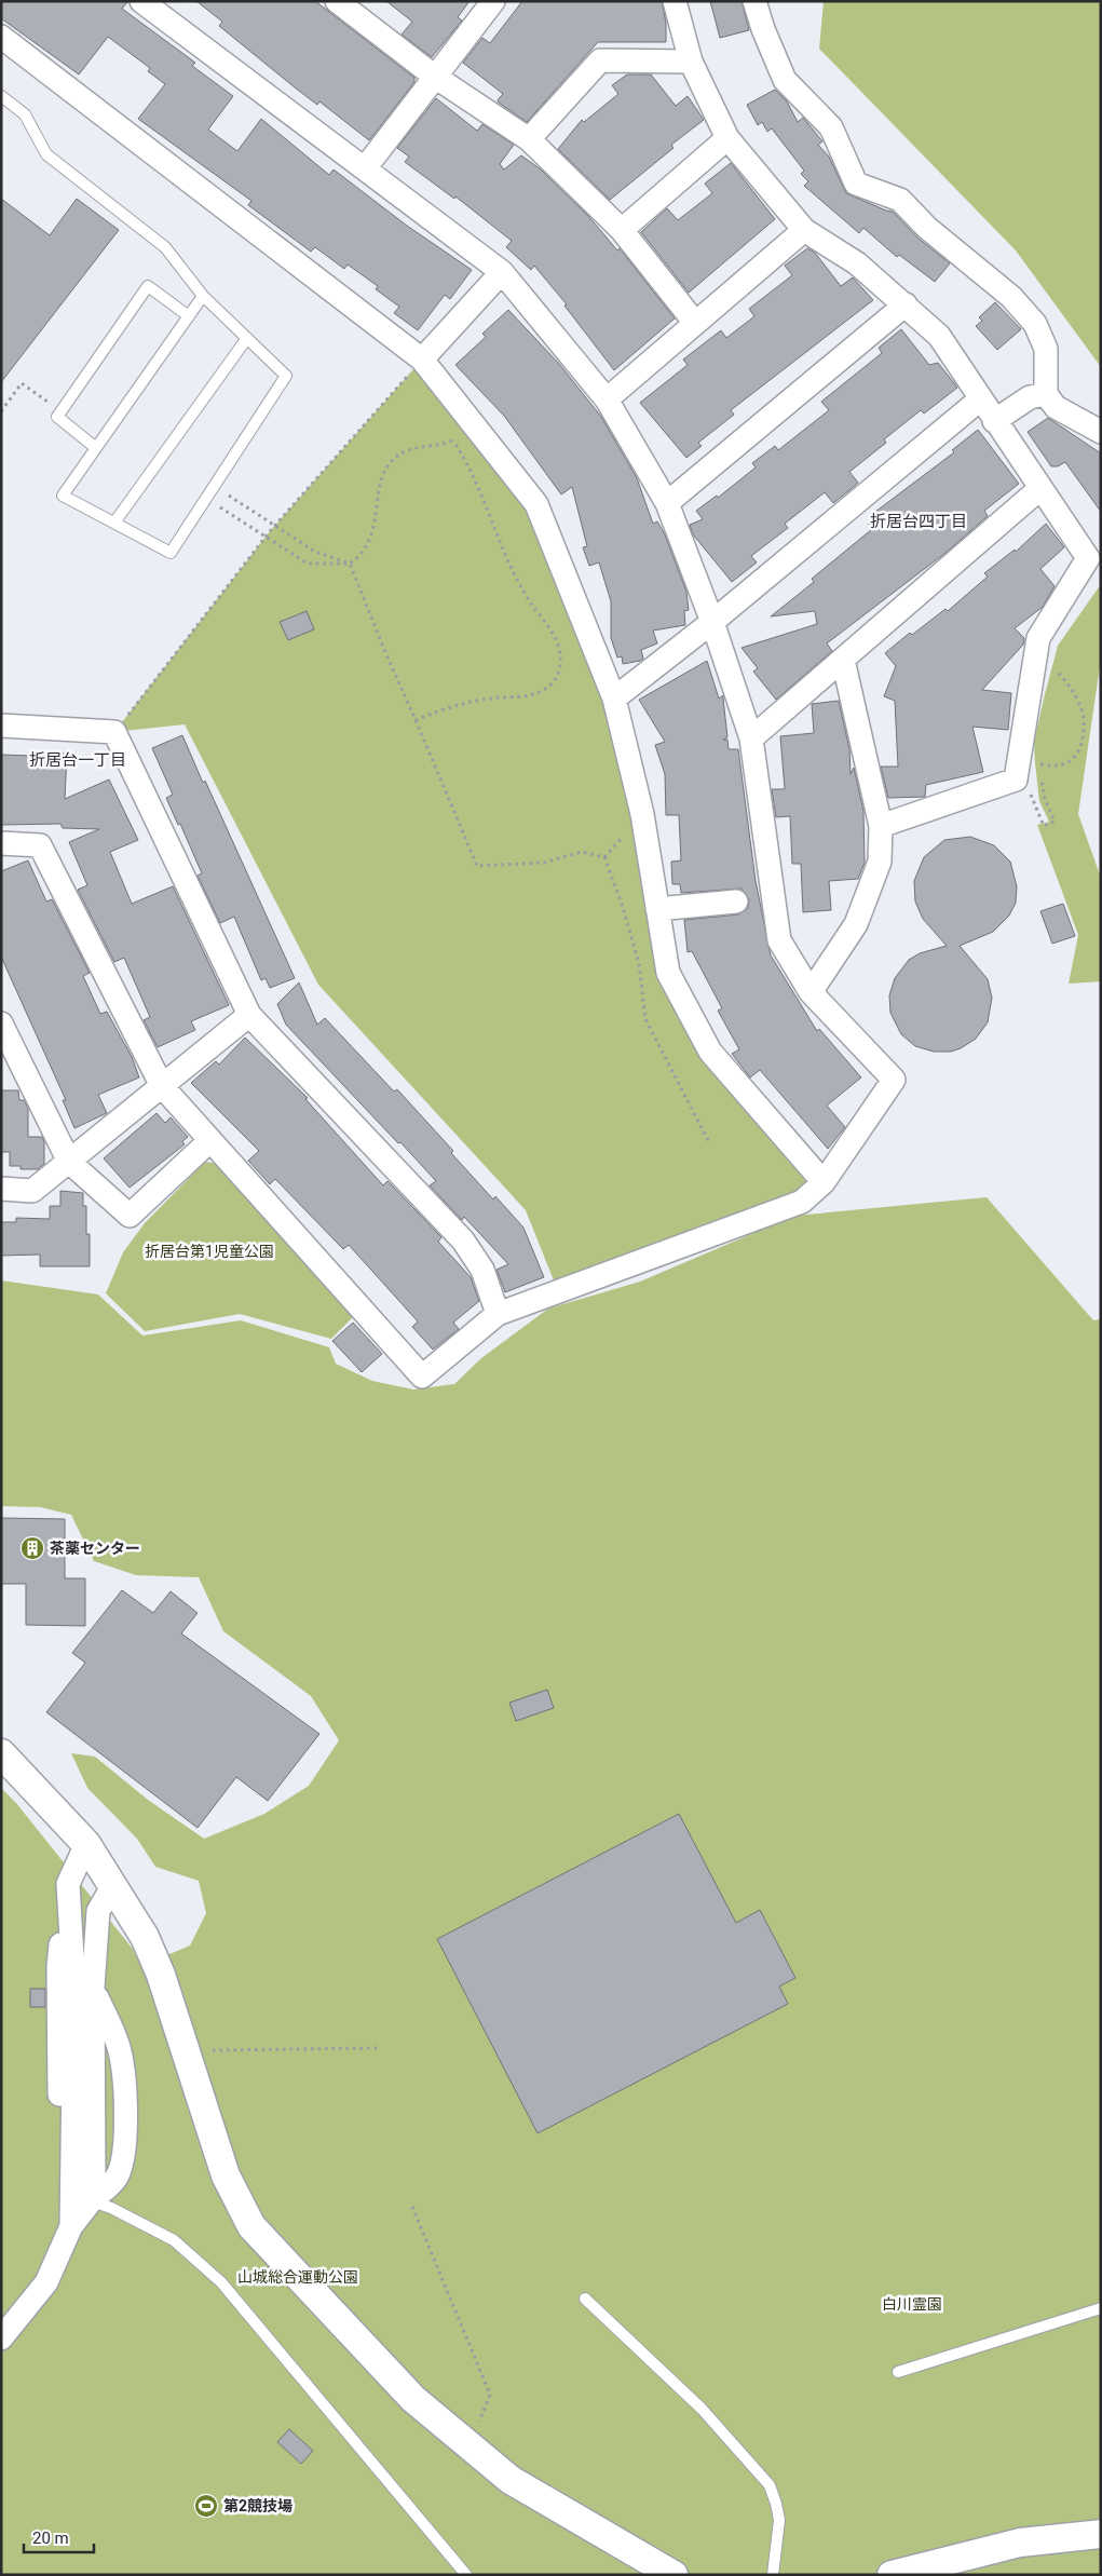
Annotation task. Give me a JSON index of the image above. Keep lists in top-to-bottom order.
{
  "districts": ["折居台四丁目", "折居台一丁目"],
  "parks": ["折居台第1児童公園", "山城総合運動公園", "白川霊園"],
  "places": {
    "building": ["茶薬センター"],
    "sports": ["第2競技場"]
  },
  "scale_bar": "20 m"
}
